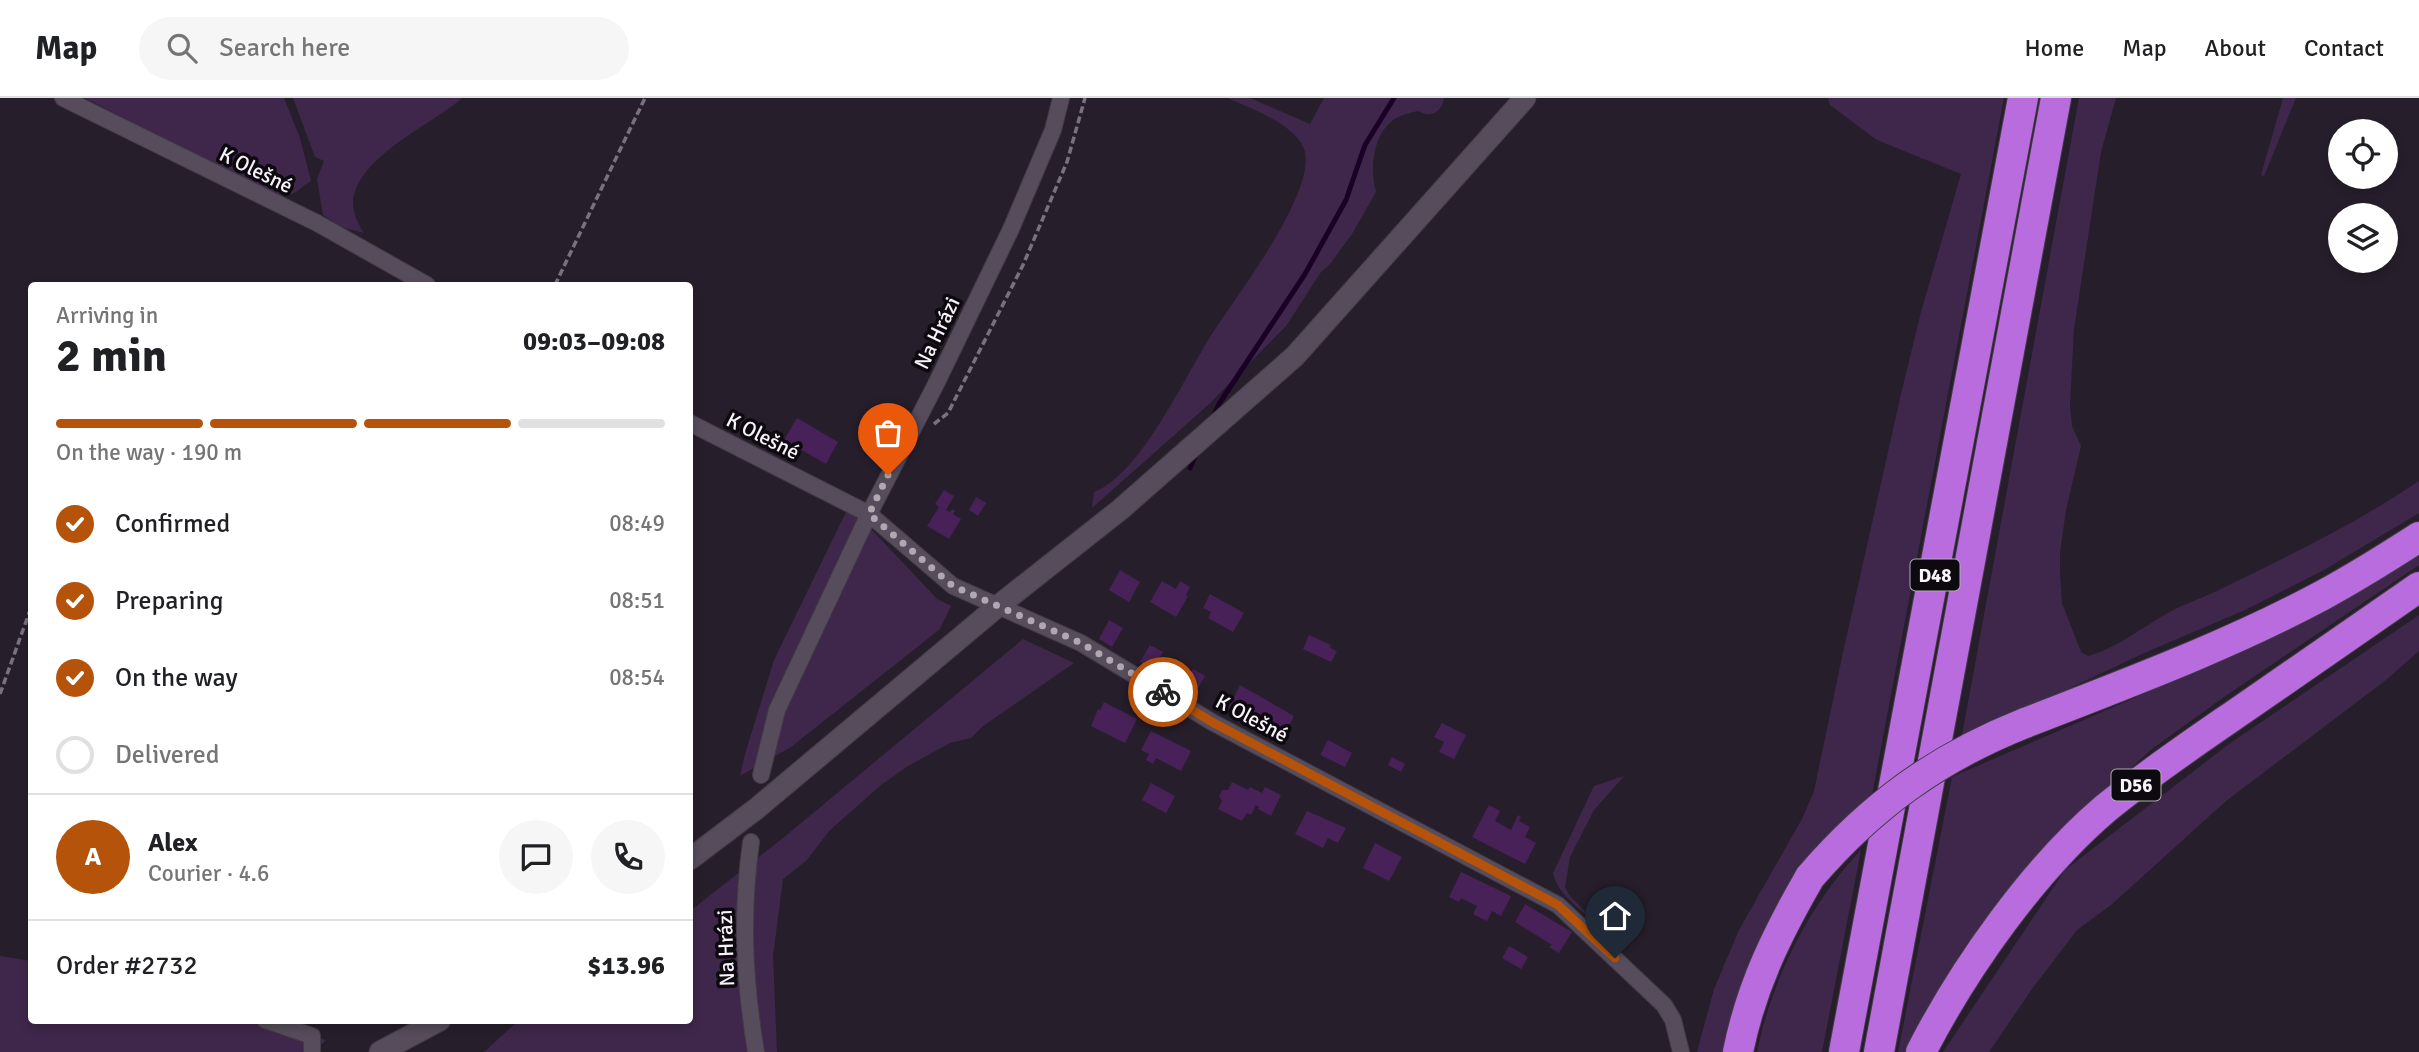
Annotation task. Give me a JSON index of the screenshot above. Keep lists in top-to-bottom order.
{
  "streets": {
    "highway": ["D48", "D56"],
    "street": ["K Olešné", "Na Hrázi"]
  },
  "crossings": [
    ["K Olešné", "Na Hrázi"]
  ],
  "page": {
    "header": "Map",
    "search": "Search here",
    "nav": [
      "Home",
      "Map",
      "About",
      "Contact"
    ],
    "heading": ["2 min", "Arriving in", "09:03–09:08"],
    "panel": [
      "Alex",
      "Courier · 4.6",
      "Order #2732",
      "$13.96"
    ],
    "bar": "On the way · 190 m",
    "list": [
      ["Confirmed", "08:49"],
      ["Preparing", "08:51"],
      ["On the way", "08:54"],
      "Delivered"
    ],
    "round": "A"
  }
}
